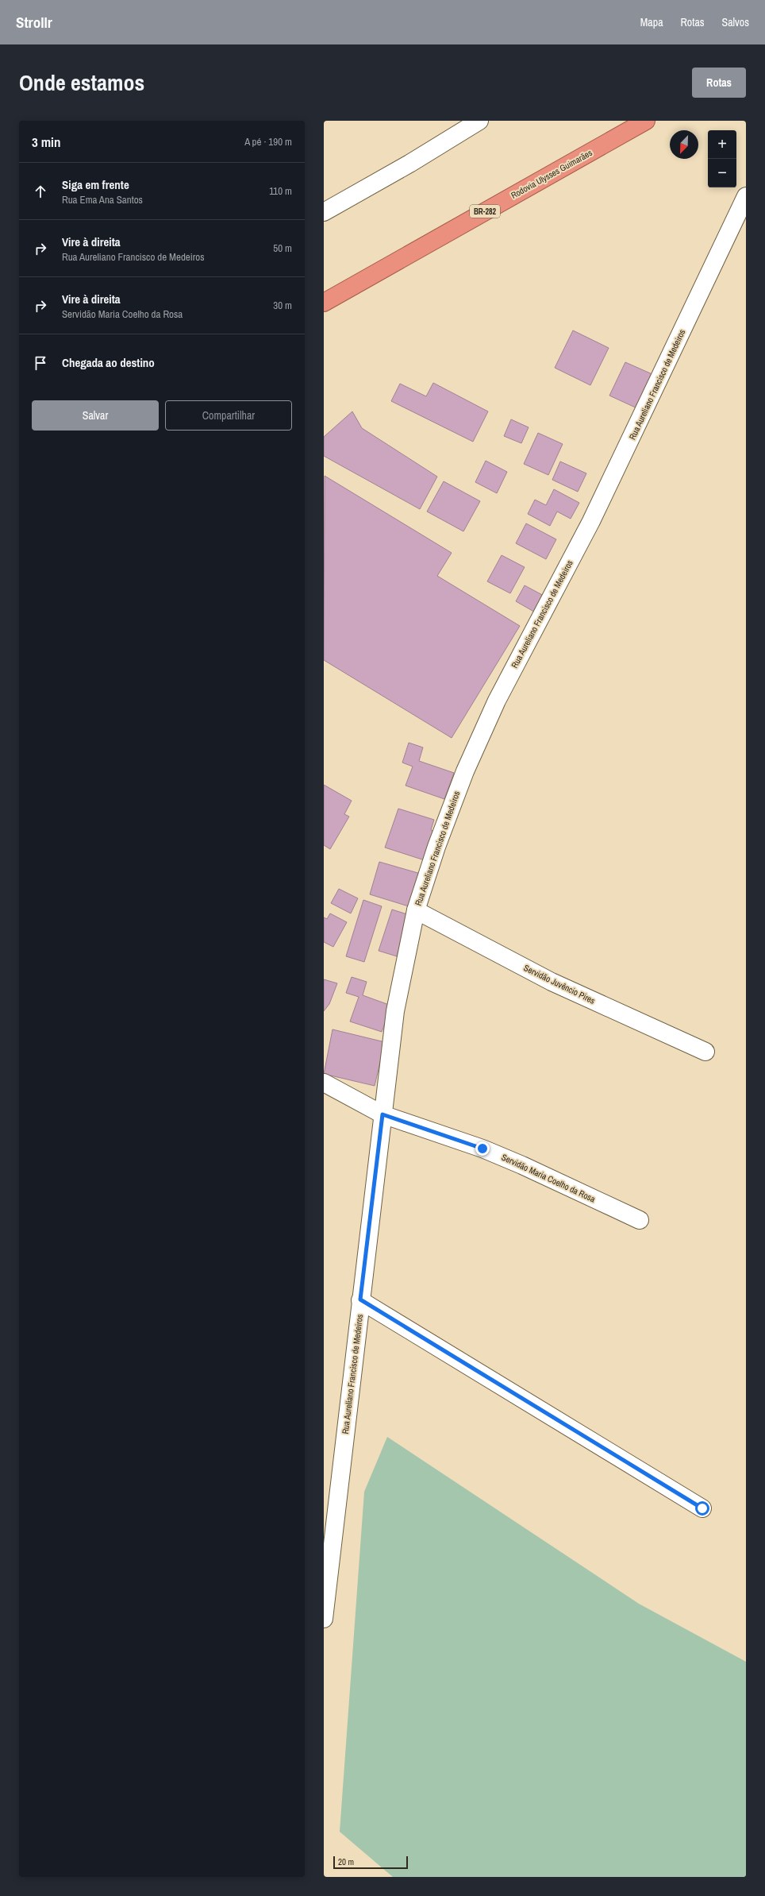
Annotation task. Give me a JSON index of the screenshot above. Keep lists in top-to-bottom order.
{
  "streets": {
    "highway": ["Rodovia Ulysses Guimarães", "BR-282"],
    "street": ["Rua Aureliano Francisco de Medeiros", "Servidão Juvêncio Pires", "Servidão Maria Coelho da Rosa"]
  },
  "crossings": [
    ["Rua Aureliano Francisco de Medeiros", "Servidão Juvêncio Pires"],
    ["Rua Aureliano Francisco de Medeiros", "Servidão Maria Coelho da Rosa"]
  ],
  "scale_bar": "20 m",
  "north": "bottom left",
  "page": {
    "header": "Strollr",
    "nav": ["Mapa", "Rotas", "Salvos"],
    "title": "Onde estamos",
    "buttons": [
      "Rotas",
      ["Salvar", "Compartilhar"]
    ],
    "heading": ["3 min", "A pé · 190 m"],
    "map_buttons": ["+", "−"],
    "list": [
      ["Siga em frente", "Rua Ema Ana Santos", "110 m"],
      ["Vire à direita", "Rua Aureliano Francisco de Medeiros", "50 m"],
      ["Vire à direita", "Servidão Maria Coelho da Rosa", "30 m"],
      "Chegada ao destino"
    ],
    "scale": "20 m"
  }
}
